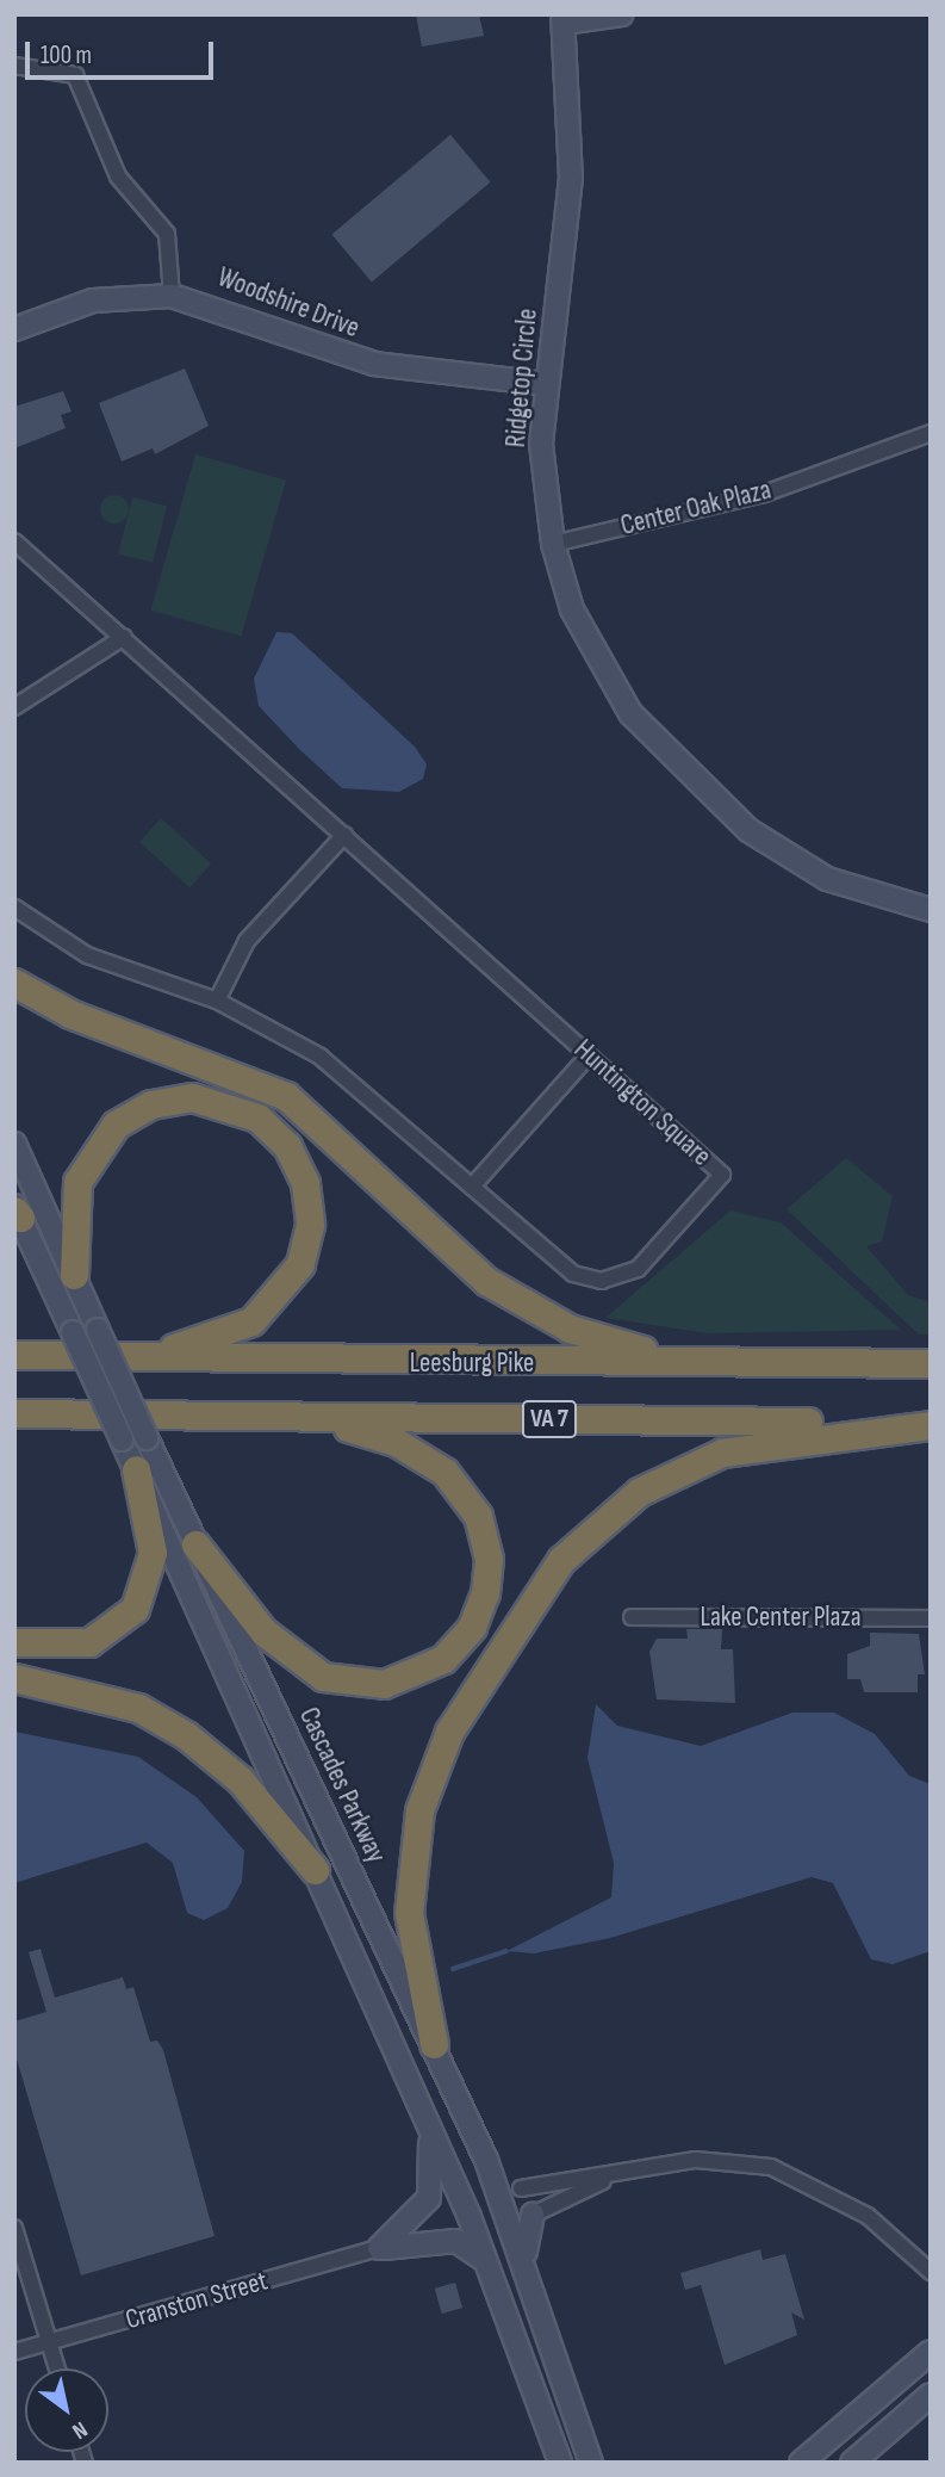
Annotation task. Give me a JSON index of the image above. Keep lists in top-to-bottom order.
{
  "streets": {
    "highway": ["Leesburg Pike", "VA 7"],
    "main road": ["Woodshire Drive", "Ridgetop Circle", "Cascades Parkway"],
    "street": [
      "Center Oak Plaza",
      "Huntington Square",
      "Lake Center Plaza",
      "Cranston Street"
    ]
  },
  "crossings": [
    ["Woodshire Drive", "Ridgetop Circle"],
    ["Ridgetop Circle", "Center Oak Plaza"]
  ],
  "scale_bar": "100 m",
  "north": "bottom right"
}
